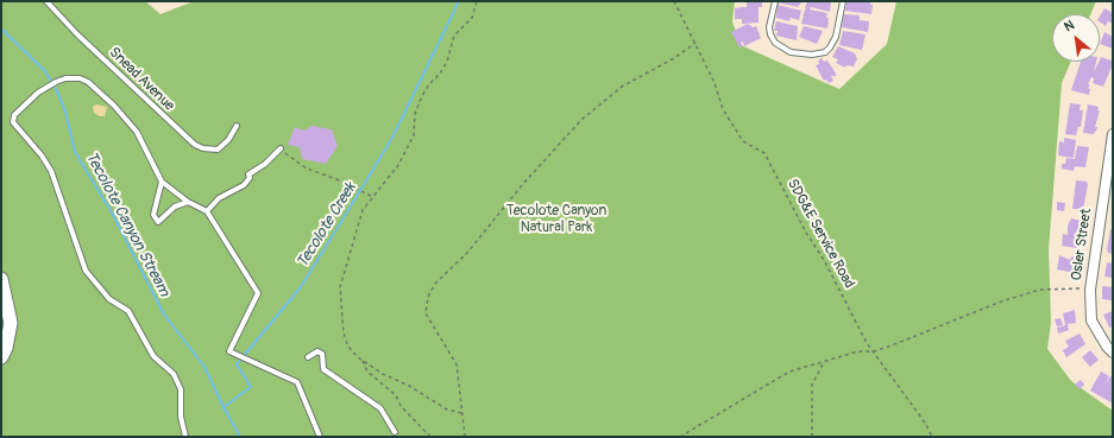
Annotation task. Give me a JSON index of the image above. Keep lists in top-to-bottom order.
{
  "streets": {
    "street": ["Osler Street"],
    "lane": ["Snead Avenue"],
    "path": ["SDG&E Service Road"]
  },
  "water": ["Tecolote Canyon Stream", "Tecolote Creek"],
  "parks": ["Tecolote Canyon Natural Park"],
  "north": "top left"
}
